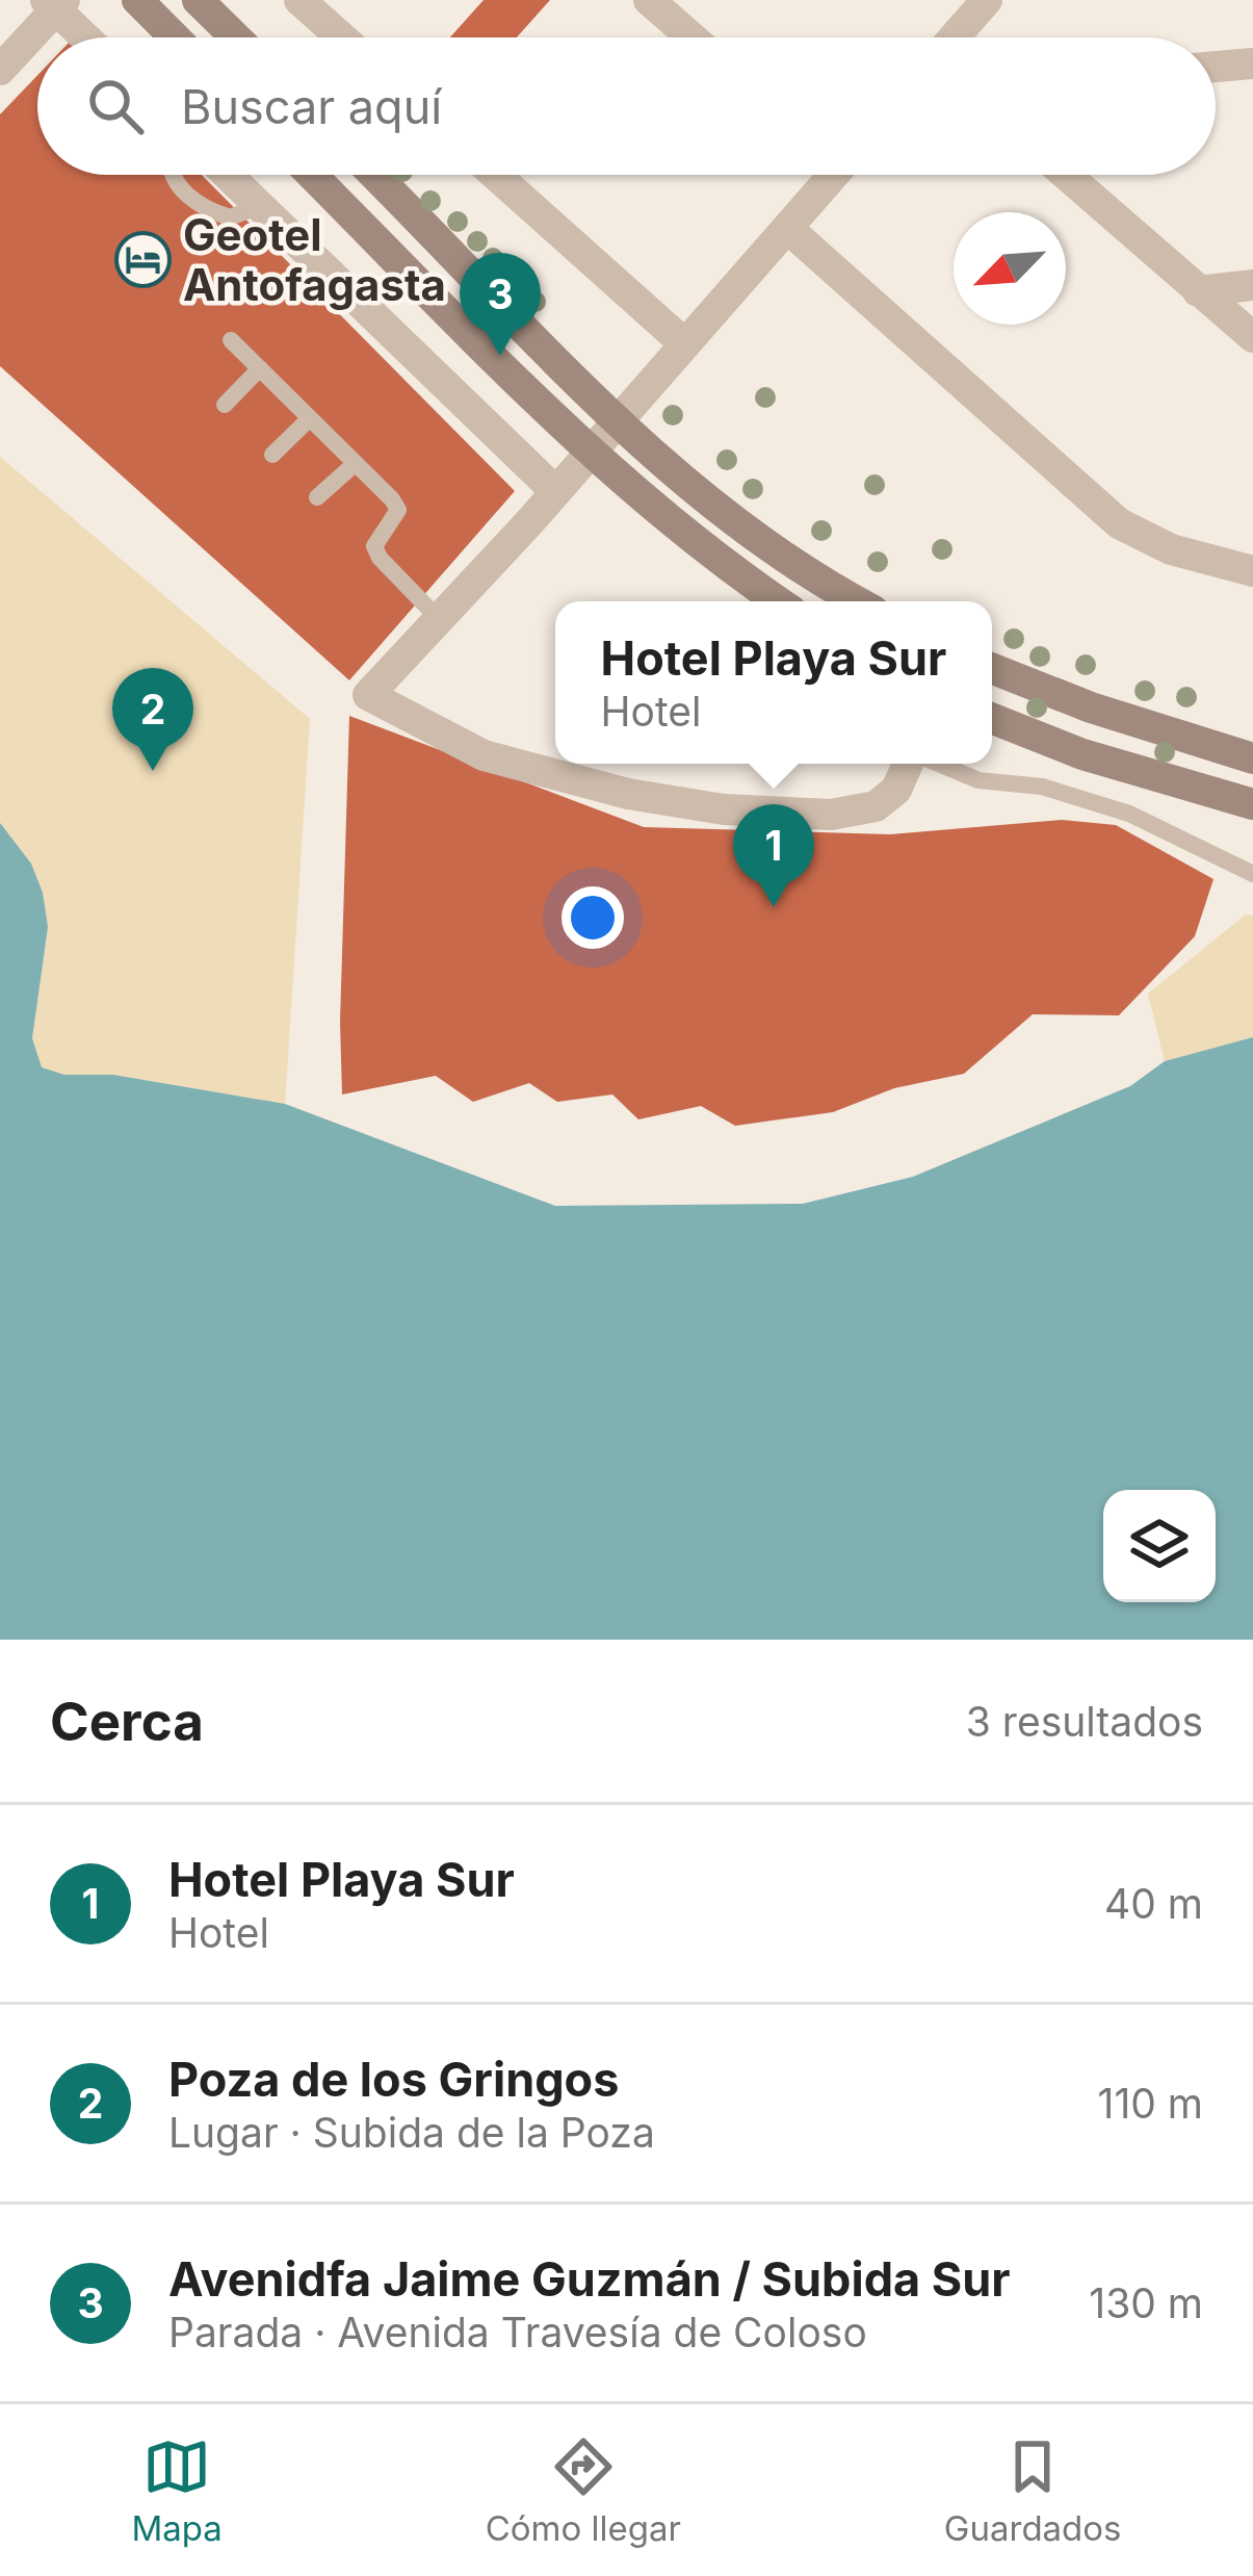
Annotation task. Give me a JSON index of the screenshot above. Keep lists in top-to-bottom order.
{
  "places": {
    "hotel": ["Geotel Antofagasta"]
  },
  "north": "bottom left",
  "page": {
    "search": "Buscar aquí",
    "pins": ["3", "2", "1"],
    "popup": ["Hotel Playa Sur", "Hotel"],
    "heading": ["Cerca", "3 resultados"],
    "list": [
      {
        "mark": "1",
        "name": "Hotel Playa Sur",
        "note": "Hotel",
        "value": "40 m"
      },
      {
        "mark": "2",
        "name": "Poza de los Gringos",
        "note": "Lugar · Subida de la Poza",
        "value": "110 m"
      },
      {
        "mark": "3",
        "name": "Avenidfa Jaime Guzmán / Subida Sur",
        "note": "Parada · Avenida Travesía de Coloso",
        "value": "130 m"
      }
    ],
    "nav": ["Mapa", "Cómo llegar", "Guardados"]
  }
}
